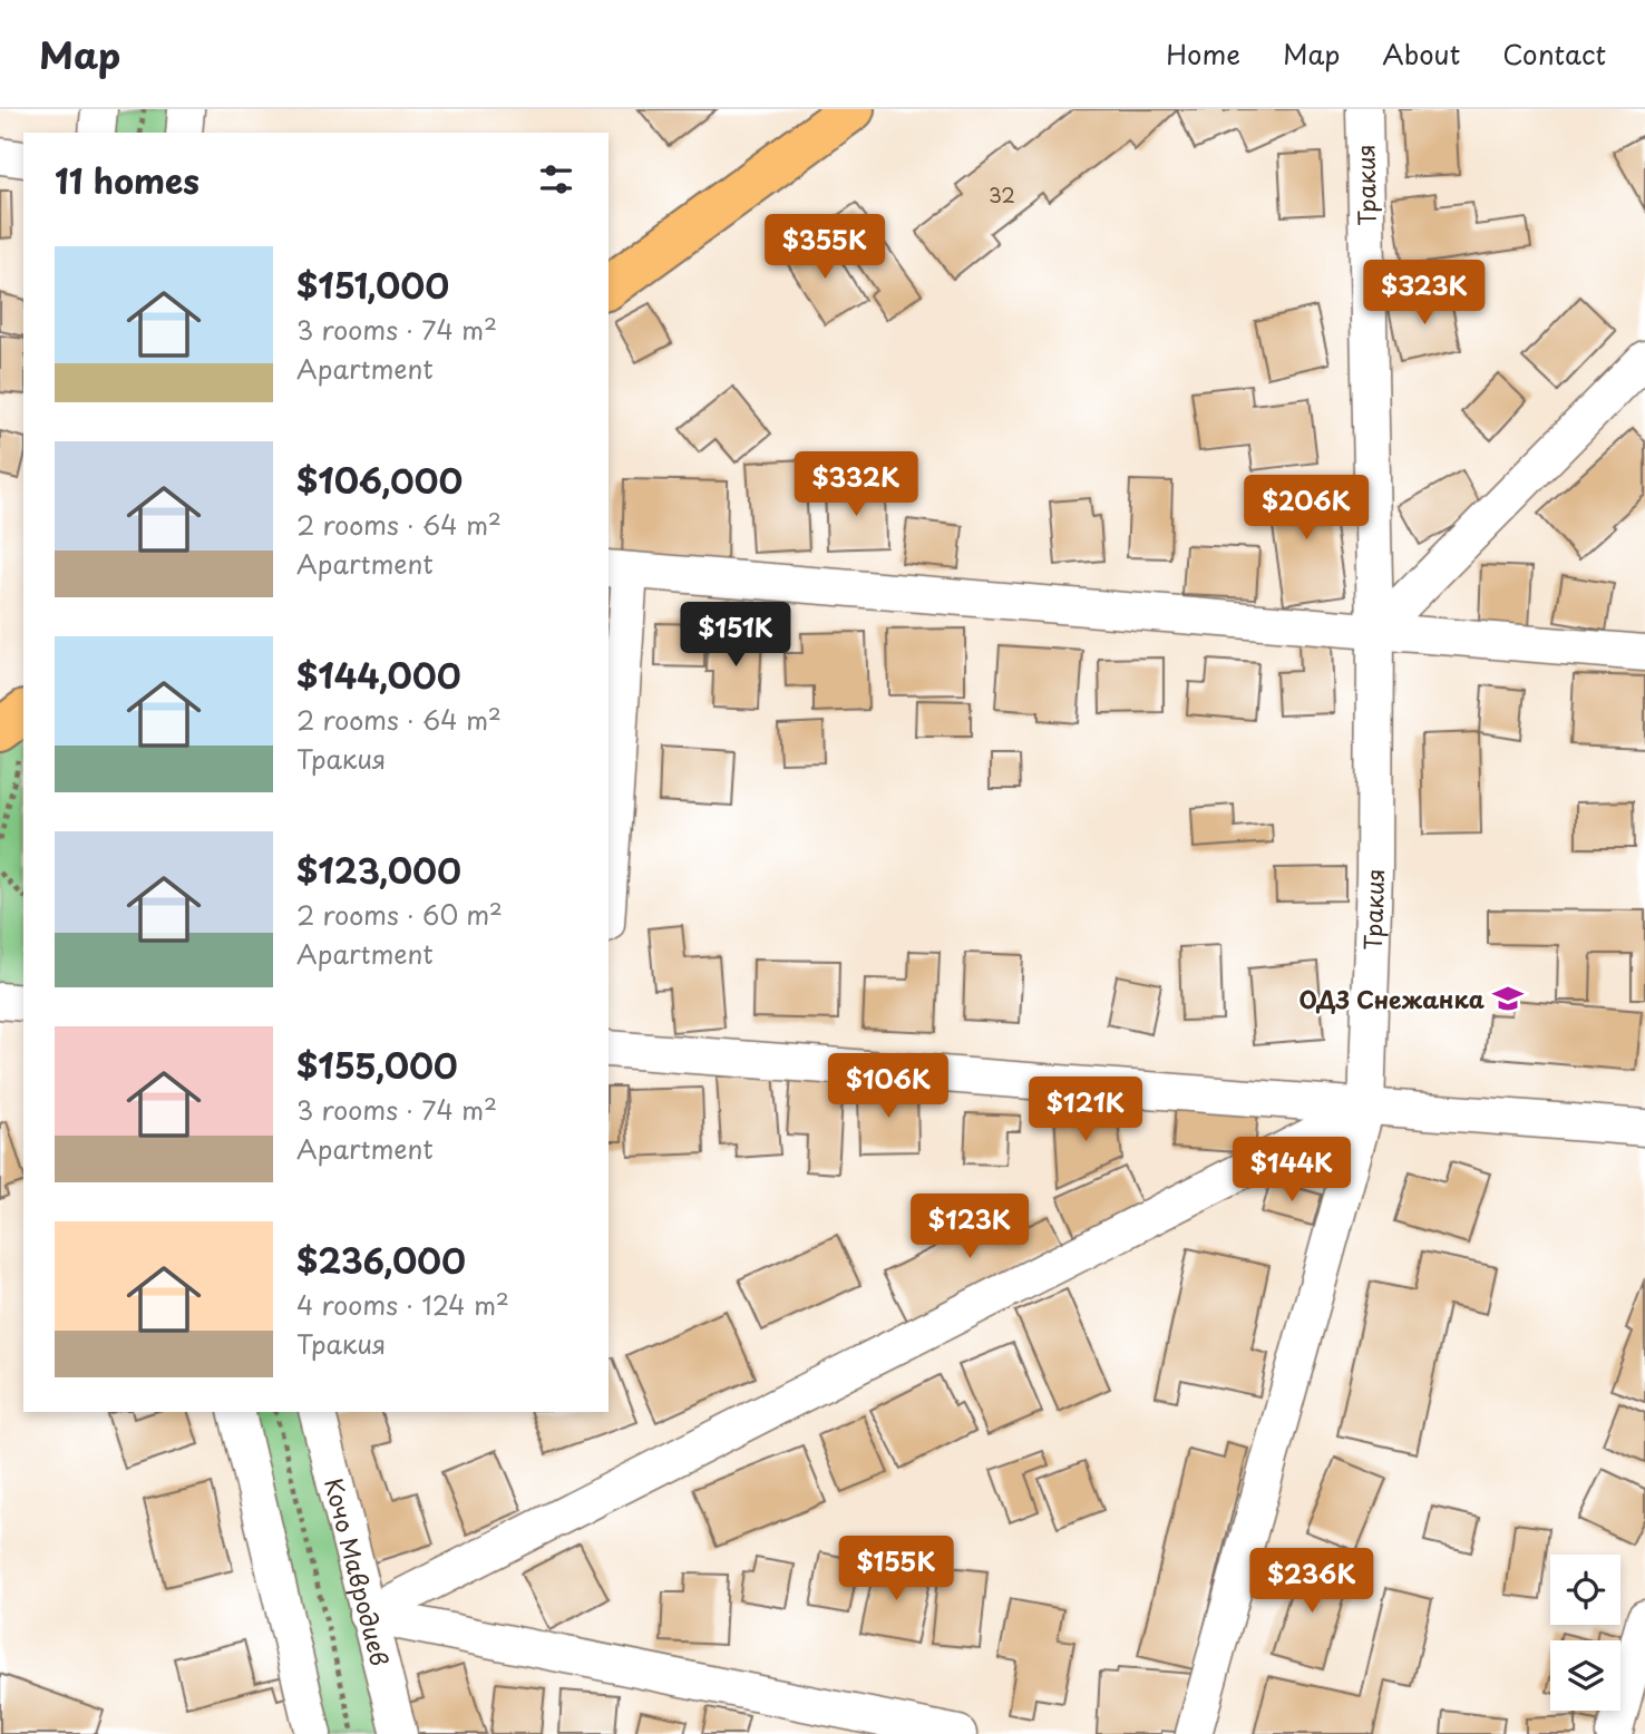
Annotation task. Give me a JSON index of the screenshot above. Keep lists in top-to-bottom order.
{
  "streets": {
    "street": ["Тракия", "Кочо Мавродиев"]
  },
  "places": {
    "school or university": ["ОДЗ Снежанка"]
  },
  "house_numbers": ["32"],
  "page": {
    "header": "Map",
    "nav": [
      "Home",
      "Map",
      "About",
      "Contact"
    ],
    "heading": "11 homes",
    "price": [
      "$355K",
      "$323K",
      "$332K",
      "$206K",
      "$151K",
      "$106K",
      "$121K",
      "$144K",
      "$123K",
      "$155K",
      "$236K"
    ],
    "list": [
      {
        "name": "$151,000",
        "note": "3 rooms · 74 m² · Apartment"
      },
      {
        "name": "$106,000",
        "note": "2 rooms · 64 m² · Apartment"
      },
      {
        "name": "$144,000",
        "note": "2 rooms · 64 m² · Тракия"
      },
      {
        "name": "$123,000",
        "note": "2 rooms · 60 m² · Apartment"
      },
      {
        "name": "$155,000",
        "note": "3 rooms · 74 m² · Apartment"
      },
      {
        "name": "$236,000",
        "note": "4 rooms · 124 m² · Тракия"
      }
    ]
  }
}
